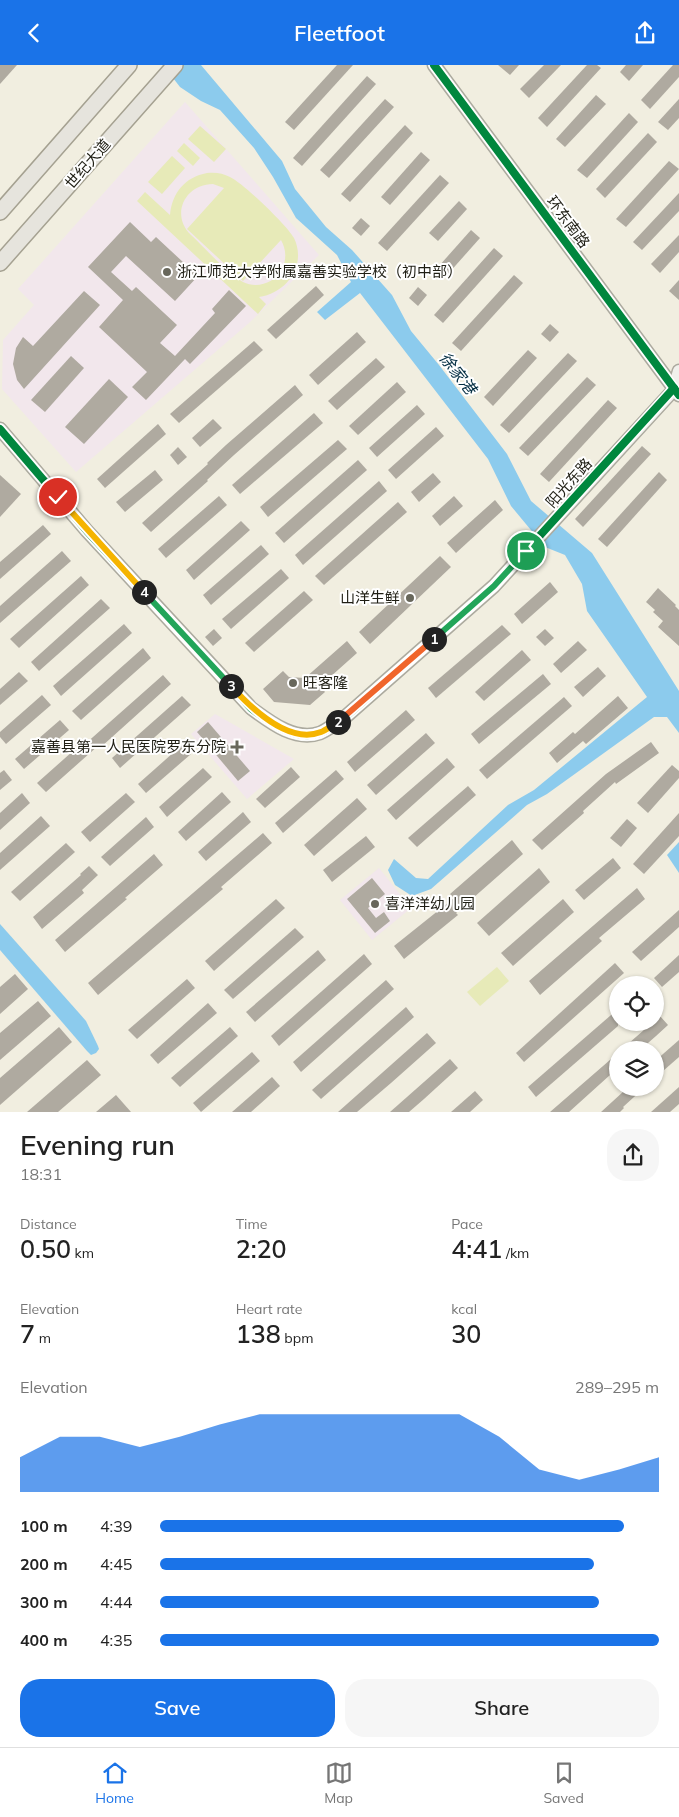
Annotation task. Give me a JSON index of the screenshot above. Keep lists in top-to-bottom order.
{
  "streets": {
    "main road": ["世纪大道"],
    "street": ["环东南路", "阳光东路"]
  },
  "crossings": [
    ["环东南路", "阳光东路"]
  ],
  "water": ["徐家港"],
  "places": {
    "other": [
      "浙江师范大学附属嘉善实验学校（初中部）",
      "山洋生鲜",
      "旺客隆",
      "喜洋洋幼儿园"
    ],
    "health": ["嘉善县第一人民医院罗东分院"]
  },
  "page": {
    "header": "Fleetfoot",
    "pins": [
      "4",
      "1",
      "3",
      "2"
    ],
    "heading": ["Evening run", "18:31"],
    "stats": [
      ["Distance", "0.50 km"],
      ["Time", "2:20"],
      ["Pace", "4:41 /km"],
      ["Elevation", "7 m"],
      ["Heart rate", "138 bpm"],
      ["kcal", "30"]
    ],
    "chart": ["Elevation", "289–295 m"],
    "list": [
      {
        "name": "100 m",
        "note": "4:39"
      },
      {
        "name": "200 m",
        "note": "4:45"
      },
      {
        "name": "300 m",
        "note": "4:44"
      },
      {
        "name": "400 m",
        "note": "4:35"
      }
    ],
    "buttons": ["Save", "Share"],
    "tabs": ["Home", "Map", "Saved"]
  }
}
